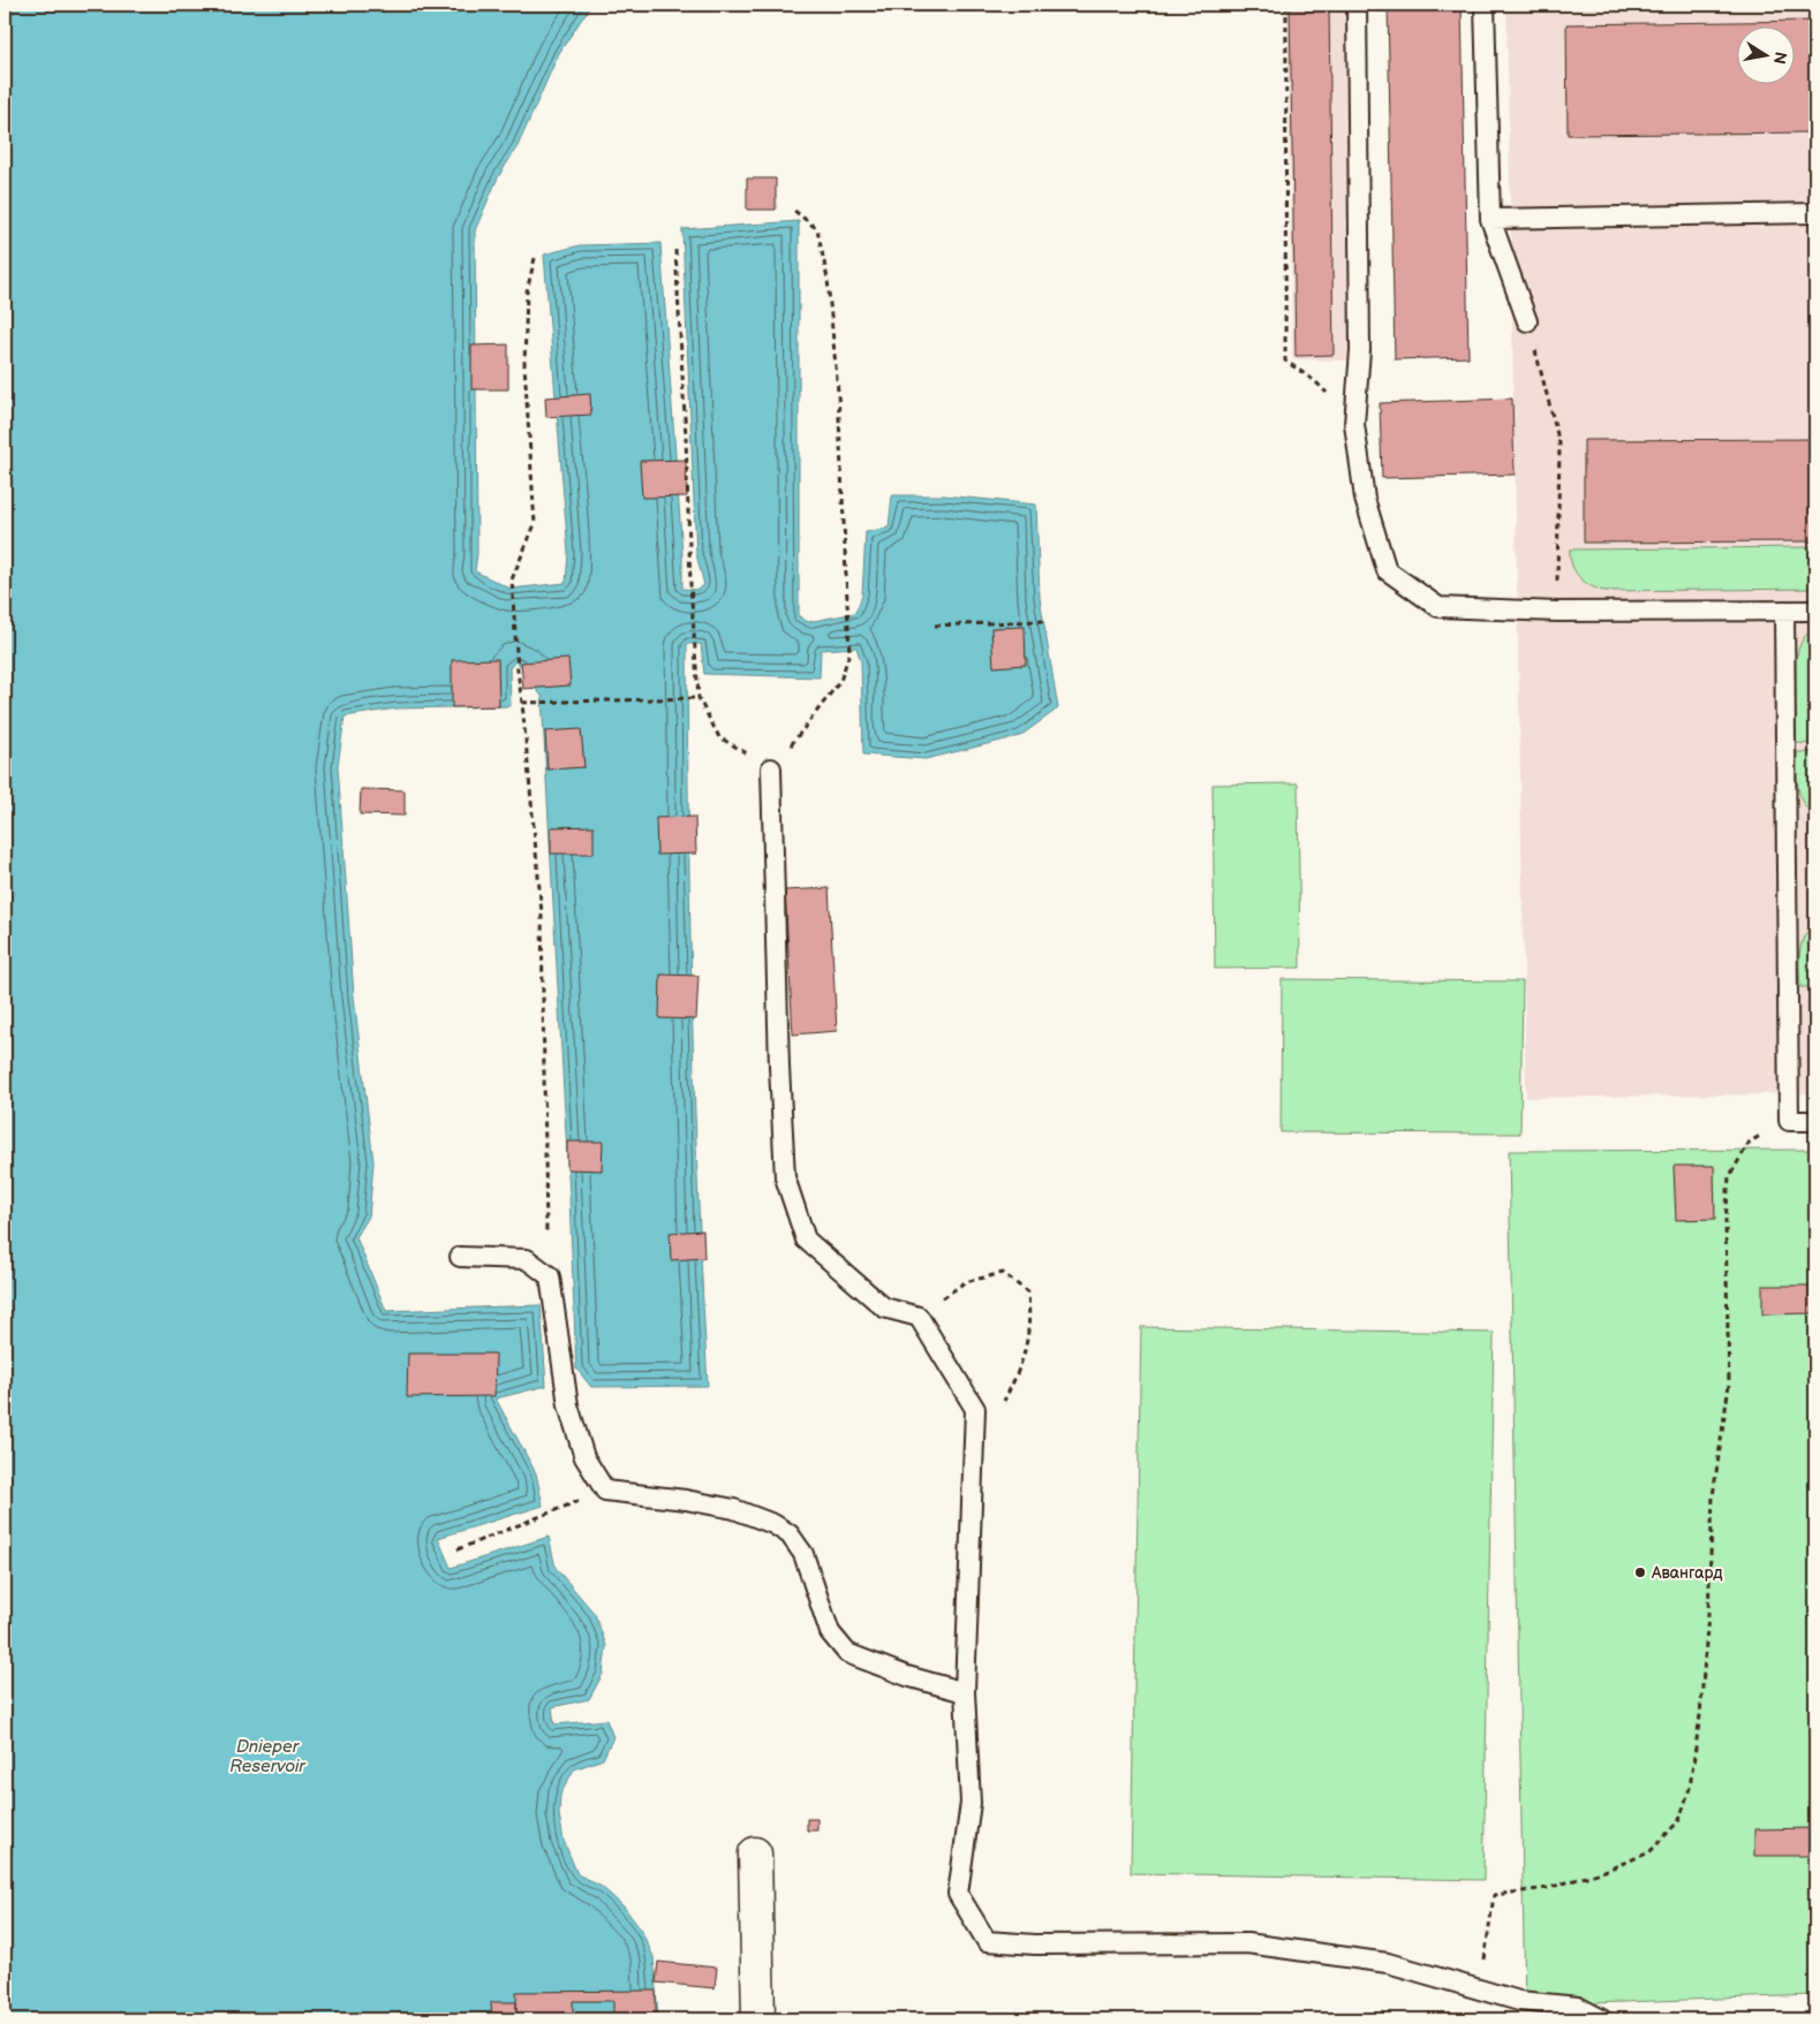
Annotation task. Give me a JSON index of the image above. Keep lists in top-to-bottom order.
{
  "water": ["Dnieper Reservoir"],
  "places": ["Авангард"],
  "north": "right"
}
